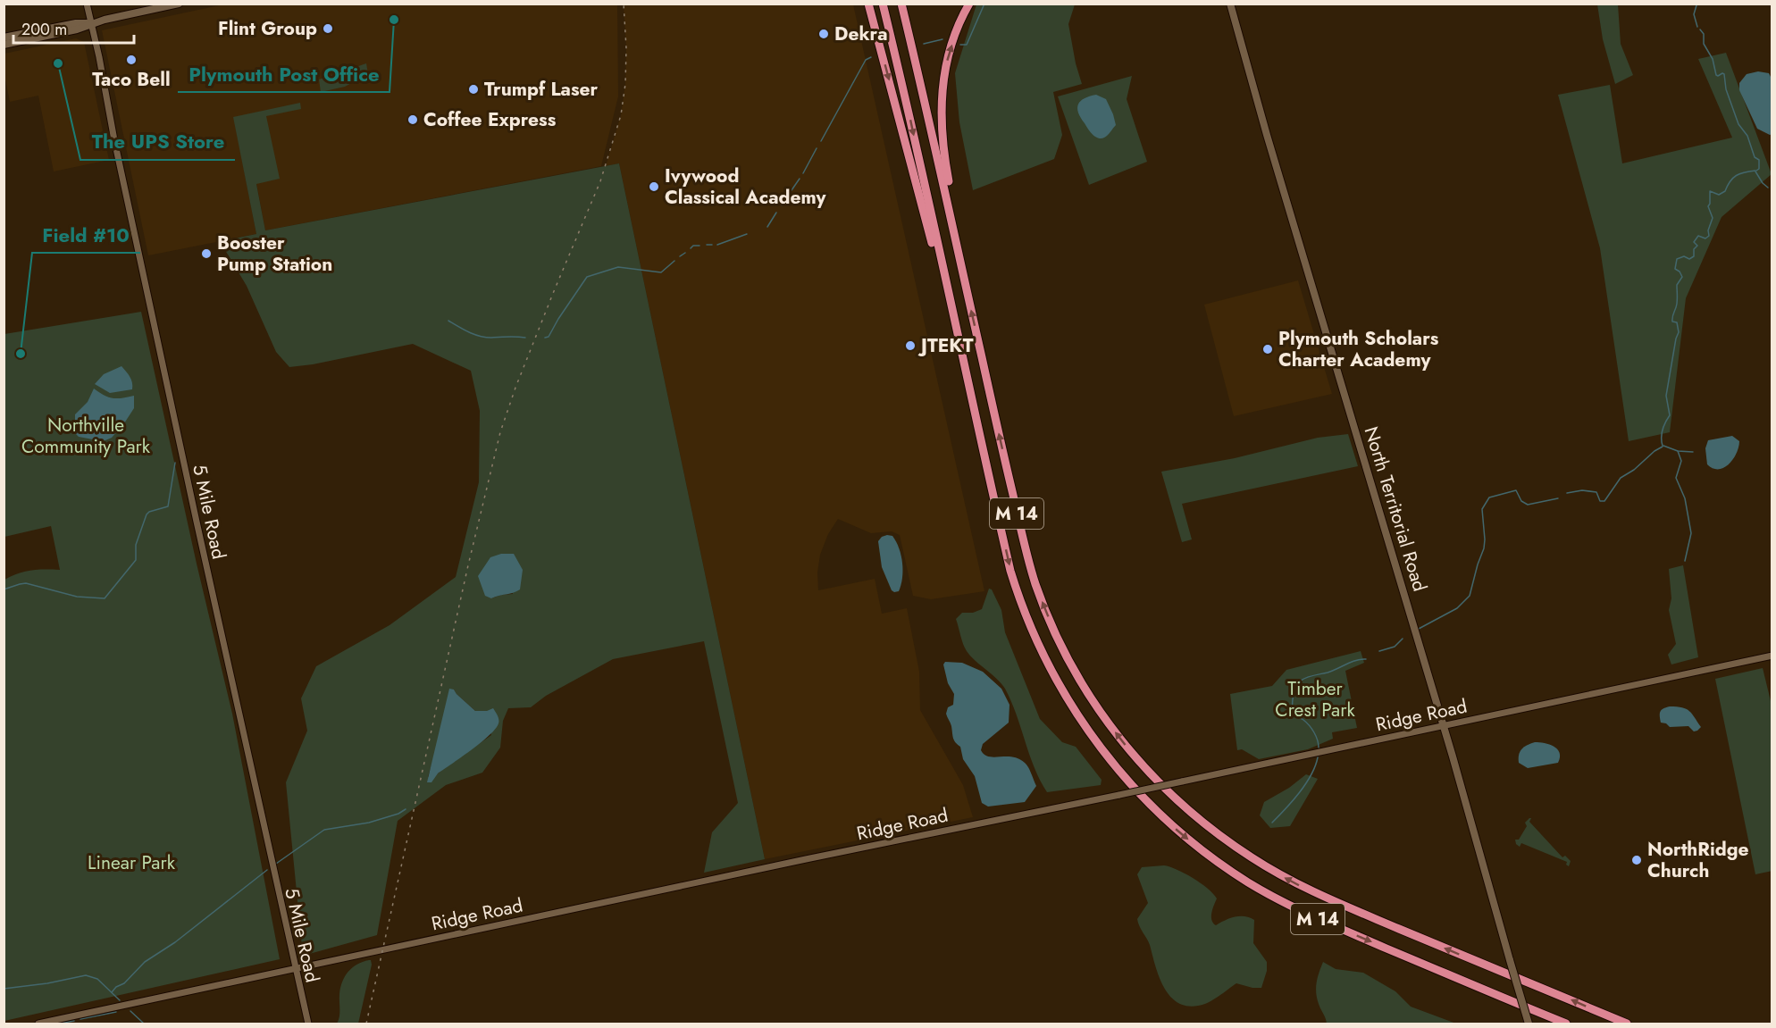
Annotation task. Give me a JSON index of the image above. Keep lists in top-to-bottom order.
{
  "streets": {
    "highway": ["M 14"],
    "main road": ["North Territorial Road"],
    "street": ["5 Mile Road", "Ridge Road"]
  },
  "crossings": [
    ["North Territorial Road", "Ridge Road"],
    ["5 Mile Road", "Ridge Road"]
  ],
  "parks": ["Northville Community Park", "Timber Crest Park", "Linear Park"],
  "places": [
    "Plymouth Post Office",
    "Flint Group",
    "Dekra",
    "Taco Bell",
    "The UPS Store",
    "Trumpf Laser",
    "Coffee Express",
    "Ivywood Classical Academy",
    "Booster Pump Station",
    "JTEKT",
    "Plymouth Scholars Charter Academy",
    "Field #10",
    "NorthRidge Church"
  ],
  "scale_bar": "200 m"
}
